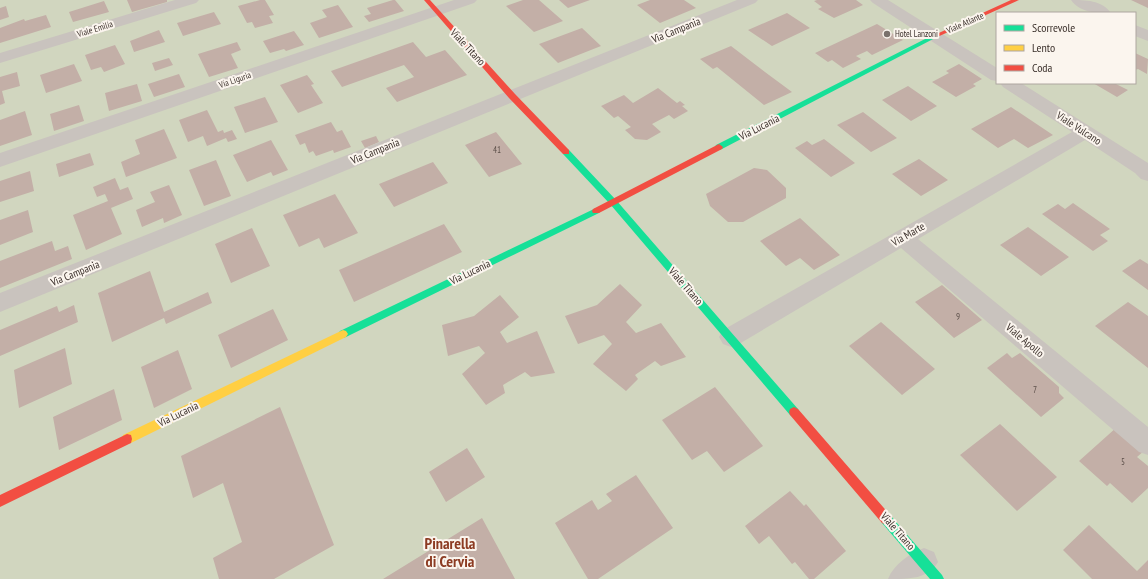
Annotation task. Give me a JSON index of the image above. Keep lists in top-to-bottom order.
{
  "streets": {
    "street": [
      "Viale Atlante",
      "Viale Emilia",
      "Via Campania",
      "Viale Titano",
      "Via Liguria",
      "Via Lucania",
      "Viale Vulcano",
      "Via Marte",
      "Viale Apollo"
    ]
  },
  "crossings": [
    ["Viale Atlante", "Via Lucania"],
    ["Via Campania", "Viale Titano"],
    ["Viale Titano", "Via Liguria"],
    ["Viale Titano", "Via Lucania"],
    ["Viale Titano", "Via Marte"],
    ["Viale Vulcano", "Via Marte"],
    ["Via Marte", "Viale Apollo"]
  ],
  "districts": ["Pinarella di Cervia"],
  "places": ["Hotel Lanzoni"],
  "house_numbers": [
    "41",
    "9",
    "7",
    "5"
  ],
  "legend": ["Scorrevole", "Lento", "Coda"]
}
